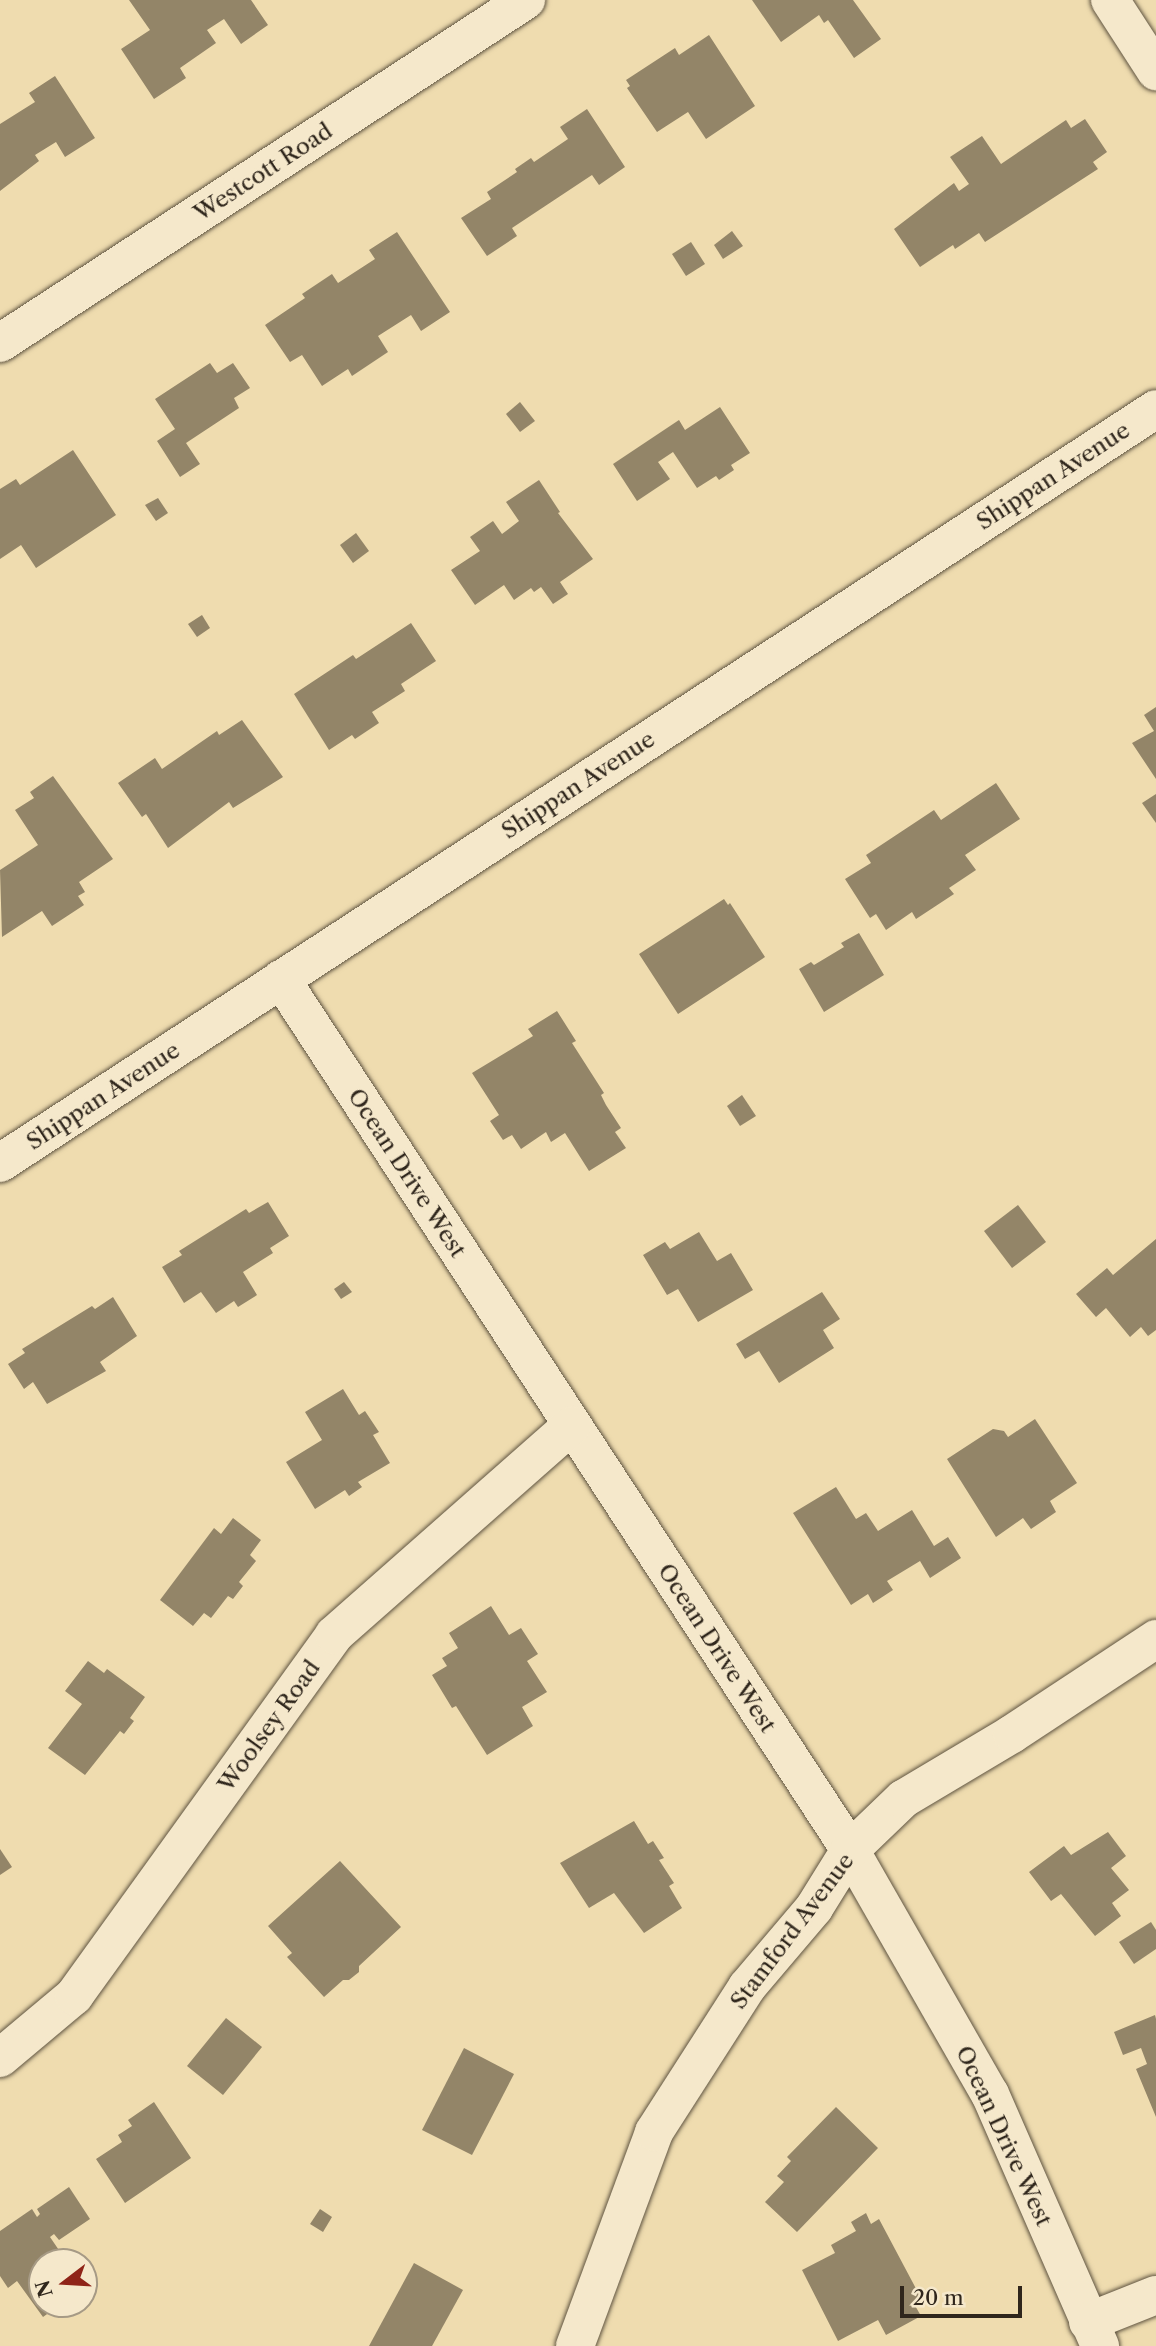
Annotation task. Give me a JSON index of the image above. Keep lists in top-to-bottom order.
{
  "streets": {
    "street": [
      "Westcott Road",
      "Shippan Avenue",
      "Ocean Drive West",
      "Woolsey Road",
      "Stamford Avenue"
    ]
  },
  "crossings": [
    ["Shippan Avenue", "Ocean Drive West"],
    ["Ocean Drive West", "Woolsey Road"],
    ["Ocean Drive West", "Stamford Avenue"]
  ],
  "scale_bar": "20 m",
  "north": "left"
}
